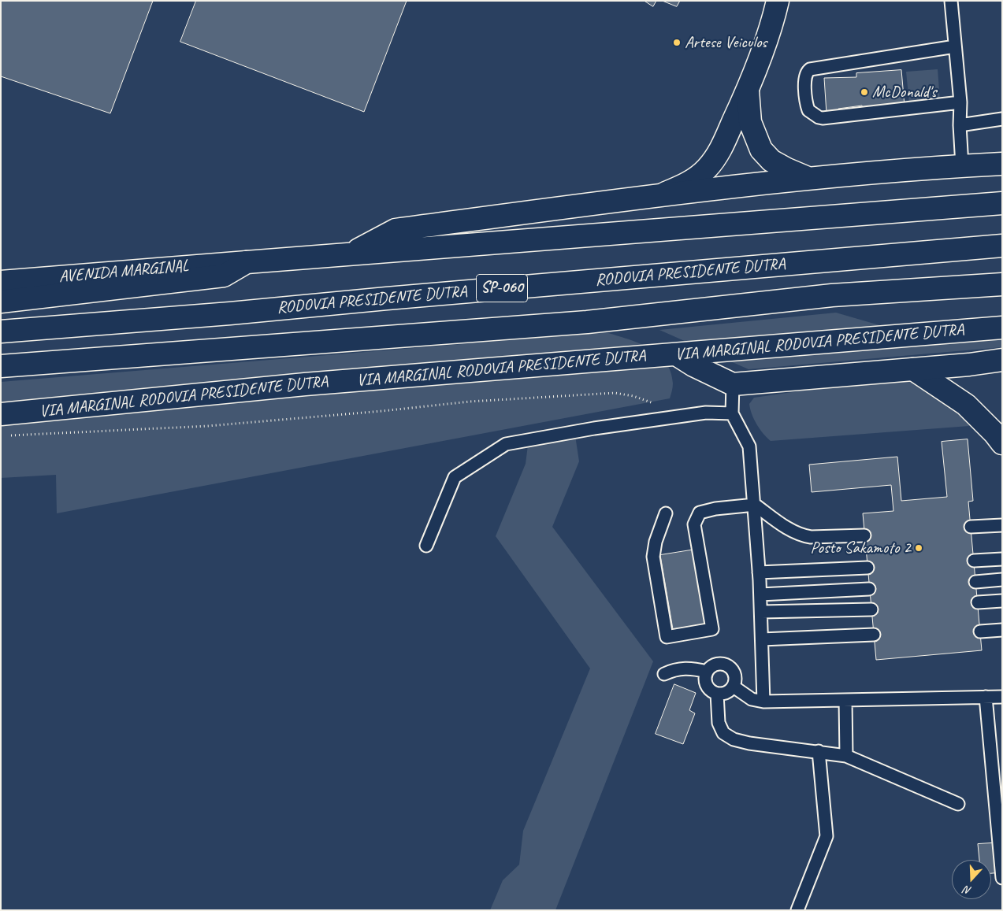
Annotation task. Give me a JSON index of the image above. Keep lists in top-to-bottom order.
{
  "streets": {
    "main road": [
      "AVENIDA MARGINAL",
      "RODOVIA PRESIDENTE DUTRA",
      "SP-060",
      "VIA MARGINAL RODOVIA PRESIDENTE DUTRA"
    ]
  },
  "places": ["Artese Veiculos", "McDonald's", "Posto Sakamoto 2"],
  "north": "bottom"
}
